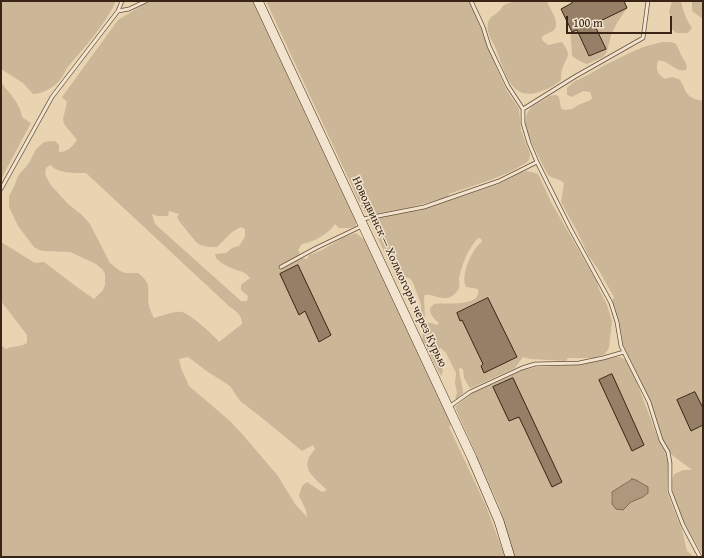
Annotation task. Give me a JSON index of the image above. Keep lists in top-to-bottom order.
{
  "streets": {
    "main road": ["Новодвинск — Холмогоры через Курью"]
  },
  "scale_bar": "100 m"
}
